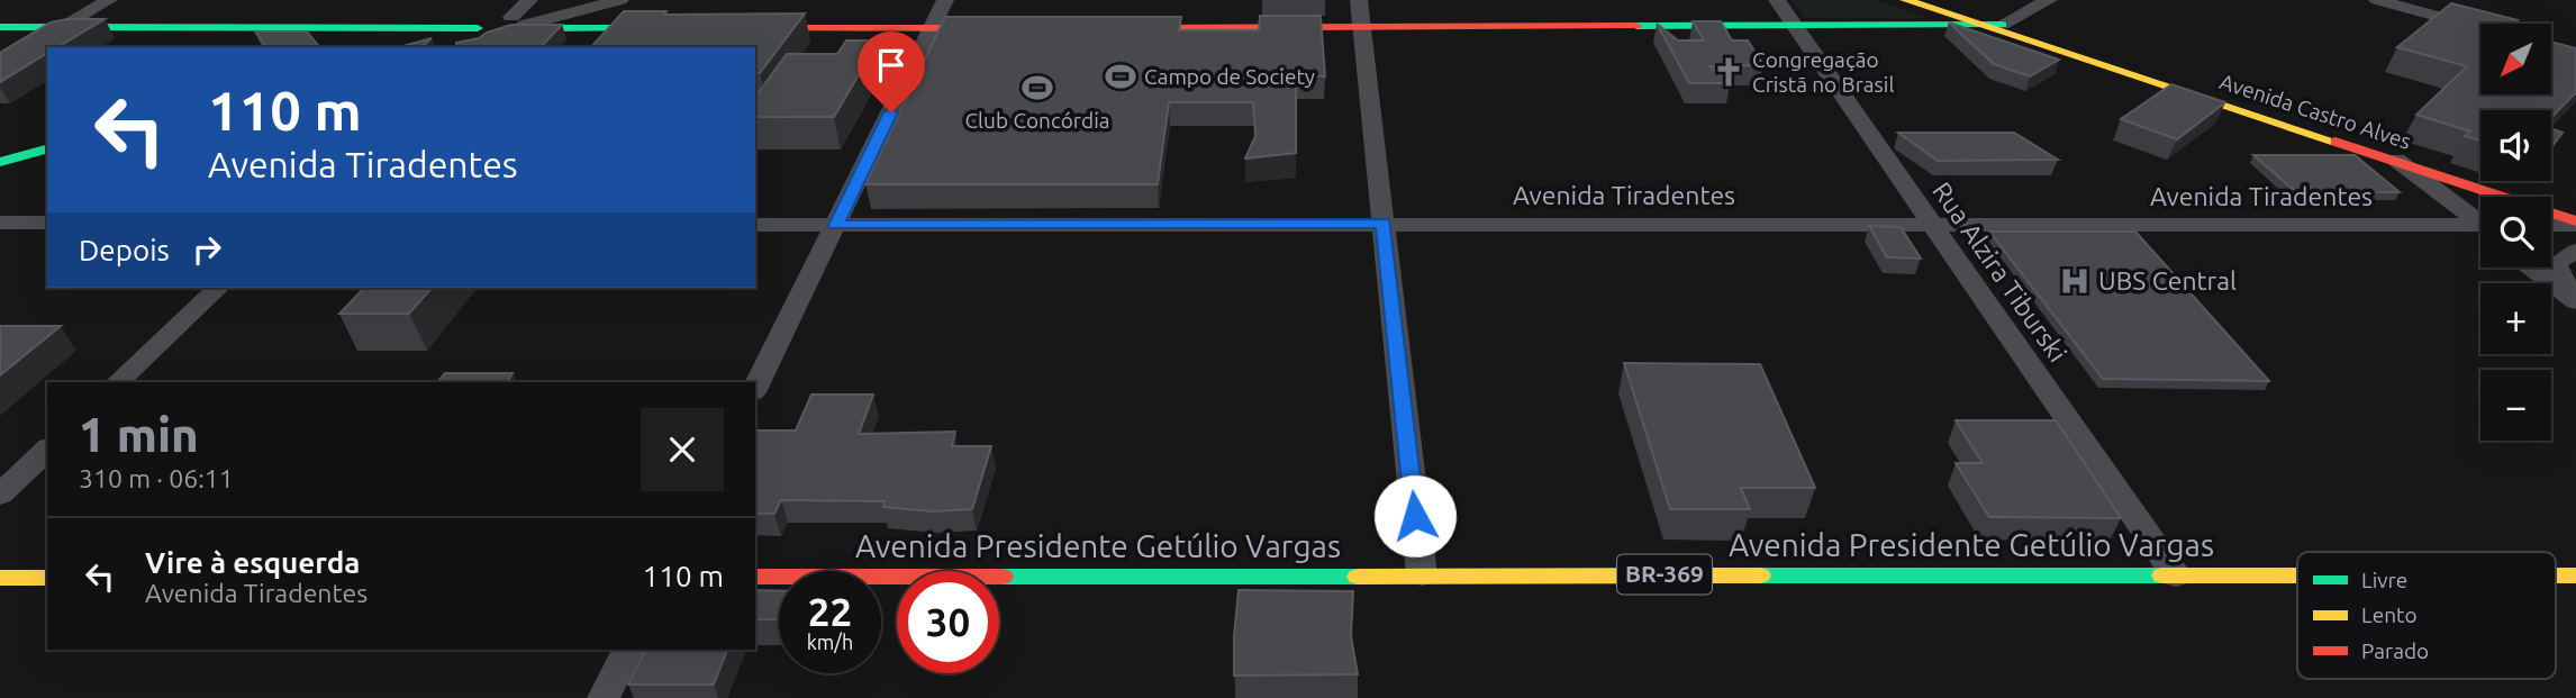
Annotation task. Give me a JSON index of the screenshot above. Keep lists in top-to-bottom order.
{
  "streets": {
    "main road": ["Avenida Castro Alves", "Avenida Presidente Getúlio Vargas", "BR-369"],
    "street": ["Avenida Tiradentes", "Rua Alzira Tiburski"]
  },
  "crossings": [
    ["Avenida Tiradentes", "Rua Alzira Tiburski"],
    ["Rua Alzira Tiburski", "Avenida Presidente Getúlio Vargas"]
  ],
  "places": {
    "church": ["Congregação Cristã no Brasil"],
    "sports": ["Campo de Society", "Club Concórdia"],
    "hospital": ["UBS Central"]
  },
  "legend": ["Livre", "Lento", "Parado"],
  "north": "bottom left",
  "page": {
    "map_buttons": ["+", "−"],
    "turn": ["110 m", "Avenida Tiradentes"],
    "then": "Depois",
    "heading": ["1 min", "310 m · 06:11"],
    "list": [
      {
        "name": "Vire à esquerda",
        "note": "Avenida Tiradentes",
        "value": "110 m"
      }
    ],
    "speed": "22 km/h",
    "limit": "30"
  }
}
